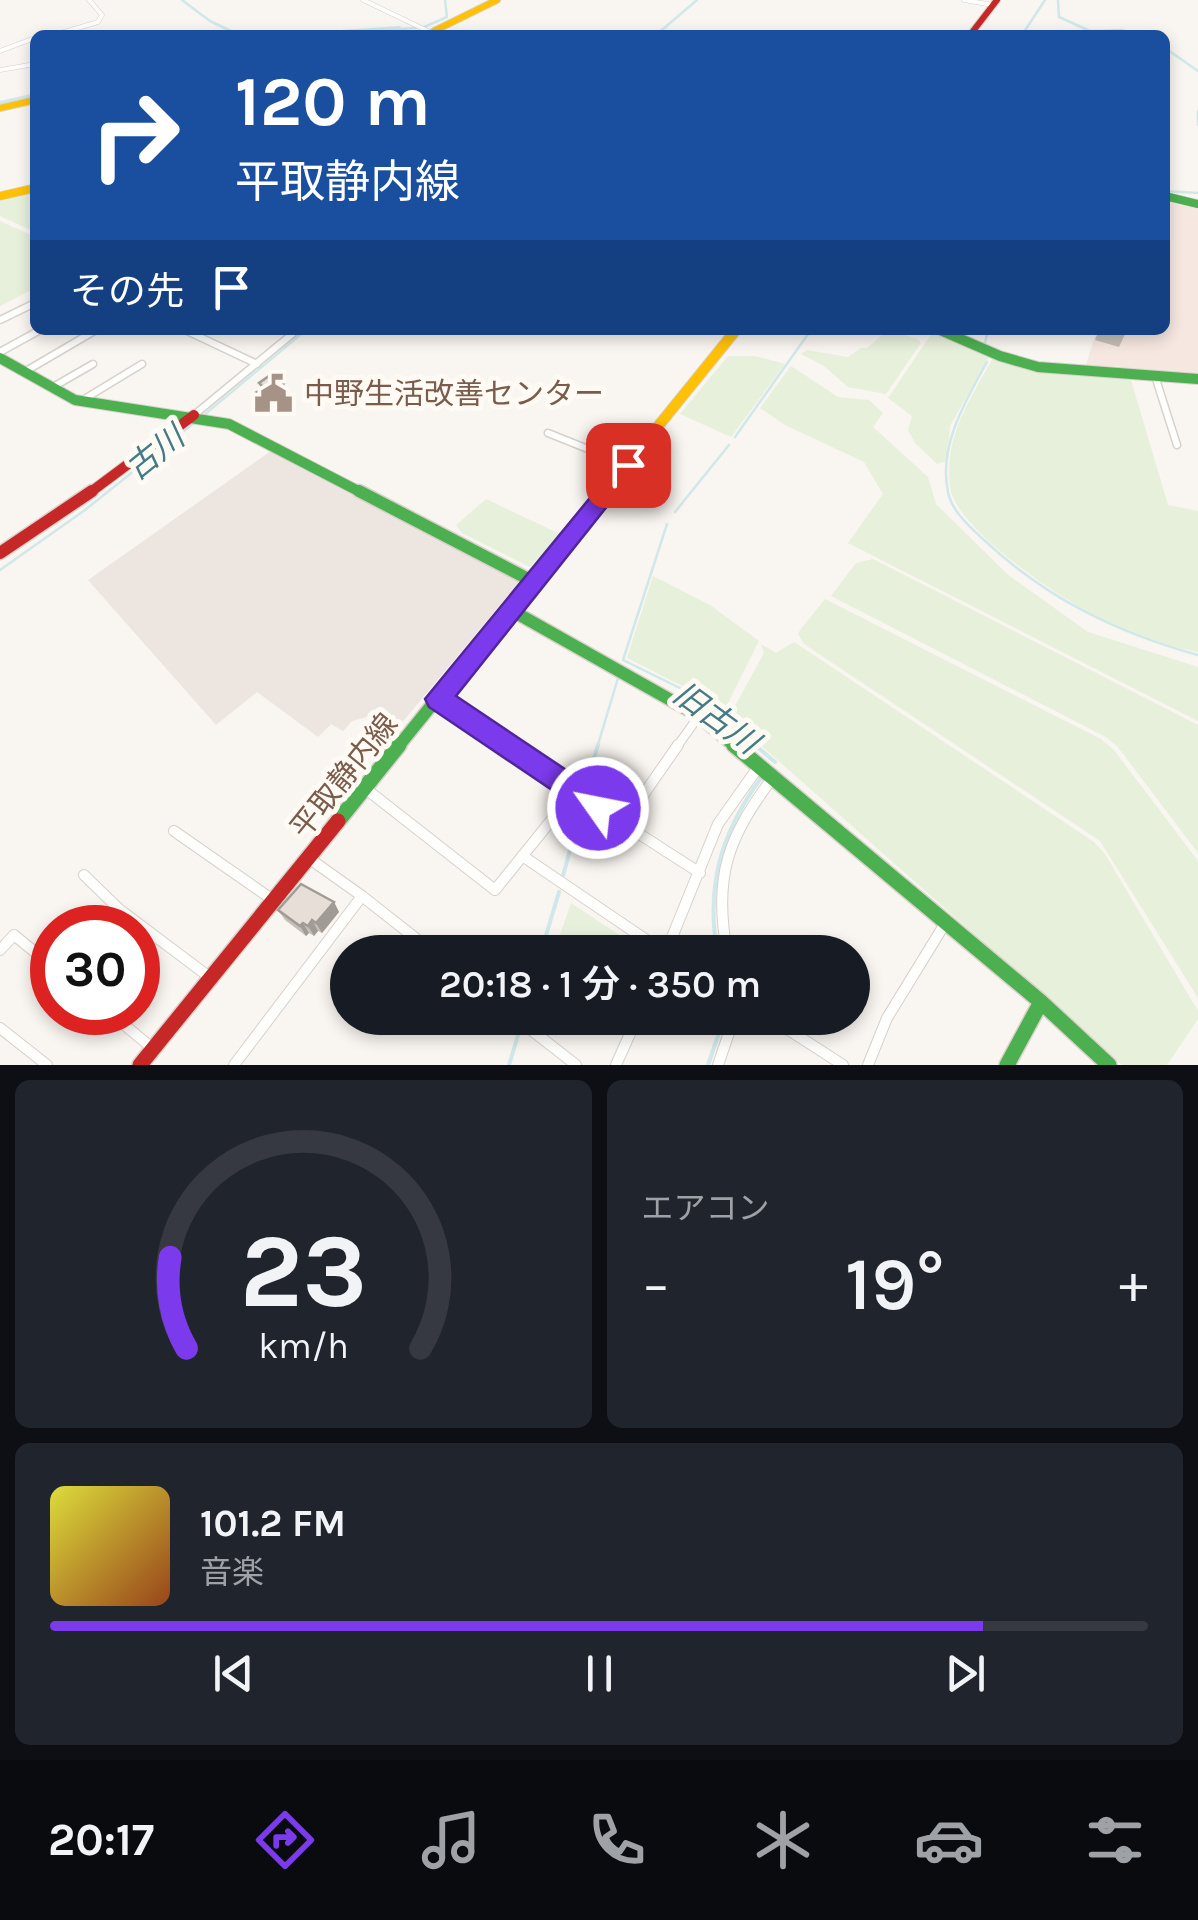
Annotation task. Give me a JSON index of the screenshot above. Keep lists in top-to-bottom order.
{
  "streets": {
    "street": ["平取静内線"]
  },
  "water": ["古川", "旧古川"],
  "places": {
    "public building": ["中野生活改善センター"]
  },
  "page": {
    "turn": ["120 m", "平取静内線"],
    "then": "その先",
    "limit": "30",
    "trip": "20:18 · 1 分 · 350 m",
    "tile": "エアコン",
    "heat": ["−", "19°", "+"],
    "song": ["101.2 FM", "音楽"],
    "tabs": "20:17",
    "gauge": ["23", "km/h"]
  }
}
